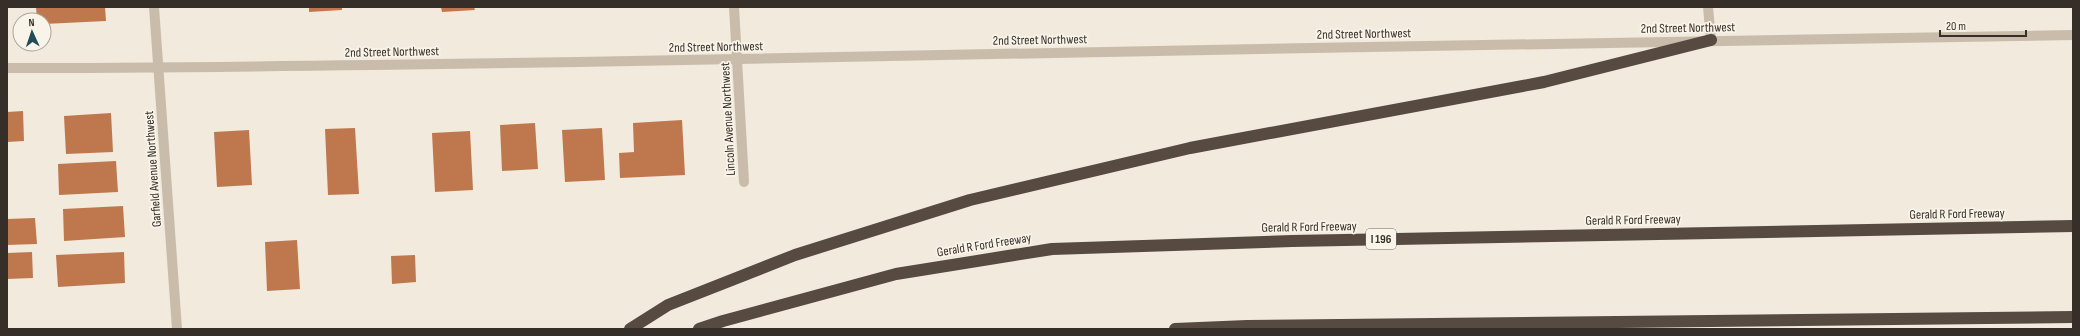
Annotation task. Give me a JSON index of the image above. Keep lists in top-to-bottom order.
{
  "streets": {
    "highway": ["Gerald R Ford Freeway", "I 196"],
    "street": ["2nd Street Northwest", "Lincoln Avenue Northwest", "Garfield Avenue Northwest"]
  },
  "crossings": [
    ["2nd Street Northwest", "Lincoln Avenue Northwest"],
    ["2nd Street Northwest", "Garfield Avenue Northwest"]
  ],
  "scale_bar": "20 m",
  "north": "top"
}
